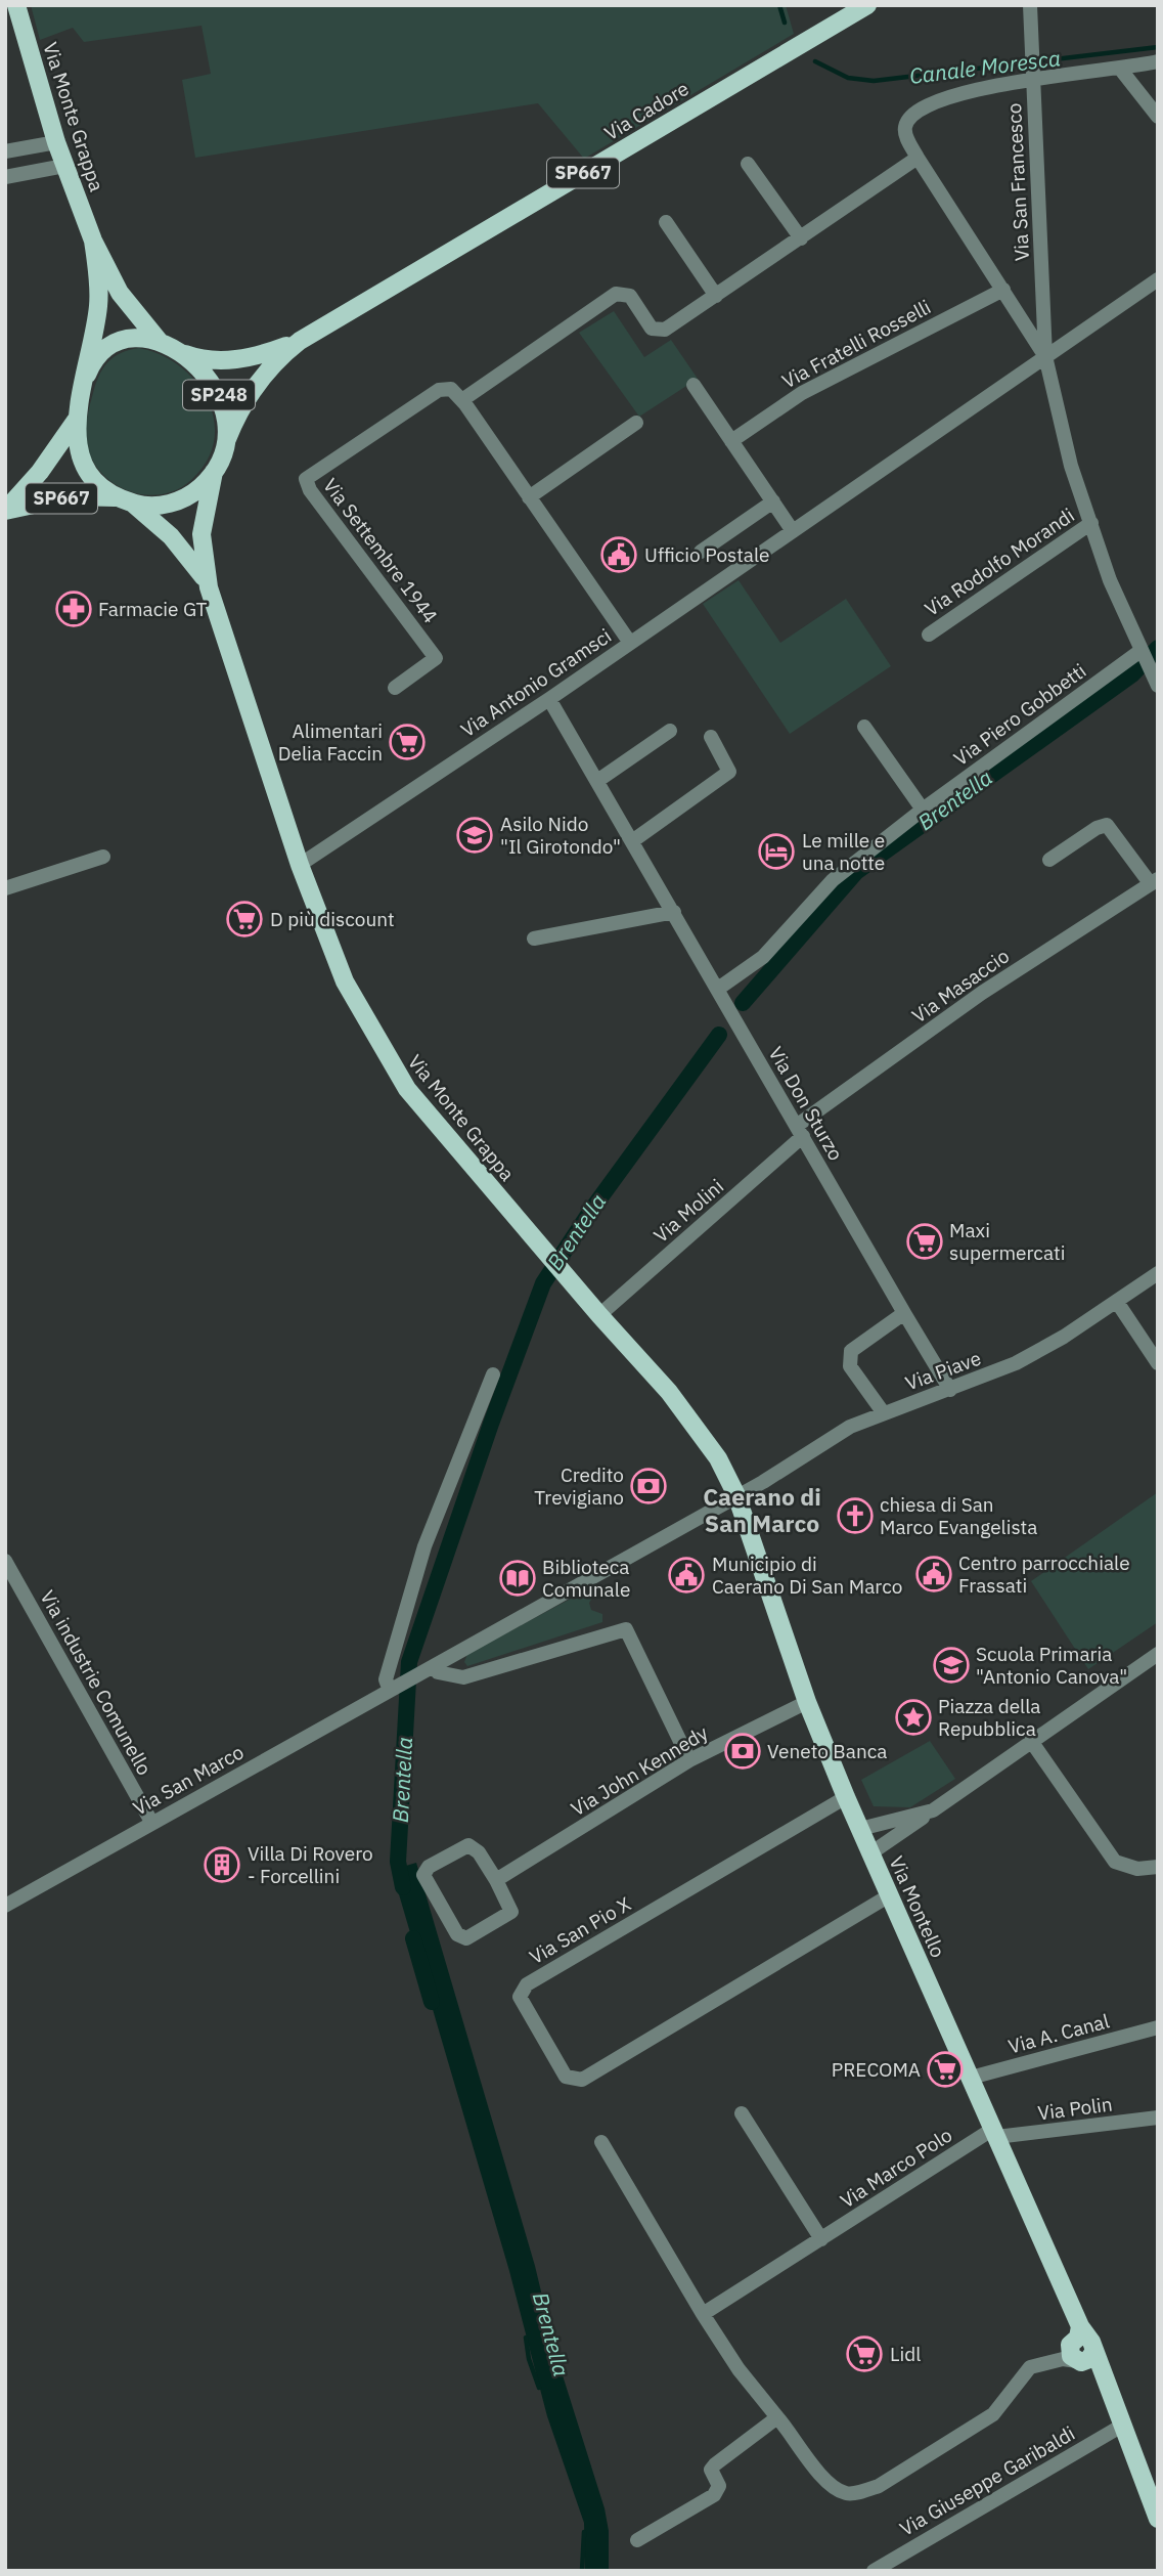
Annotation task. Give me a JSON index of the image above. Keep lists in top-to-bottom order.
{
  "streets": {
    "main road": [
      "Via Cadore",
      "Via Monte Grappa",
      "SP667",
      "SP248",
      "Via Montello"
    ],
    "street": [
      "Via San Francesco",
      "Via Fratelli Rosselli",
      "Via Settembre 1944",
      "Via Rodolfo Morandi",
      "Via Antonio Gramsci",
      "Via Piero Gobbetti",
      "Via Masaccio",
      "Via Don Sturzo",
      "Via Molini",
      "Via Piave",
      "Via industrie Comunello",
      "Via John Kennedy",
      "Via San Marco",
      "Via San Pio X",
      "Via A. Canal",
      "Via Polin",
      "Via Marco Polo",
      "Via Giuseppe Garibaldi"
    ]
  },
  "crossings": [
    ["Via Cadore", "Via Monte Grappa"],
    ["Via Cadore", "SP667"],
    ["Via Monte Grappa", "SP667"],
    ["Via Monte Grappa", "Via Antonio Gramsci"],
    ["Via Monte Grappa", "Via Molini"],
    ["Via Monte Grappa", "Via Piave"],
    ["Via Monte Grappa", "Via Montello"],
    ["Via San Francesco", "Via Rodolfo Morandi"],
    ["Via San Francesco", "Via Antonio Gramsci"],
    ["Via San Francesco", "Via Piero Gobbetti"],
    ["Via Antonio Gramsci", "Via Don Sturzo"],
    ["Via Piero Gobbetti", "Via Don Sturzo"],
    ["Via Masaccio", "Via Don Sturzo"],
    ["Via Masaccio", "Via Molini"],
    ["Via Don Sturzo", "Via Molini"],
    ["Via Don Sturzo", "Via Piave"],
    ["Via Piave", "Via San Marco"],
    ["Via Piave", "Via Montello"],
    ["Via industrie Comunello", "Via San Marco"],
    ["Via John Kennedy", "Via Montello"],
    ["Via Montello", "Via San Pio X"],
    ["Via Montello", "Via A. Canal"],
    ["Via Montello", "Via Polin"],
    ["Via Montello", "Via Marco Polo"],
    ["Via Montello", "Via Giuseppe Garibaldi"],
    ["Via Polin", "Via Marco Polo"]
  ],
  "districts": ["Caerano di San Marco"],
  "water": ["Canale Moresca", "Brentella"],
  "places": {
    "public building": ["Ufficio Postale", "Centro parrocchiale Frassati", "Municipio di Caerano Di San Marco"],
    "pharmacy": ["Farmacie GT"],
    "supermarket": [
      "Alimentari Delia Faccin",
      "D più discount",
      "Maxi supermercati",
      "PRECOMA",
      "Lidl"
    ],
    "school or university": ["Asilo Nido \"Il Girotondo\"", "Scuola Primaria \"Antonio Canova\""],
    "hotel": ["Le mille e una notte"],
    "bank": ["Credito Trevigiano", "Veneto Banca"],
    "church": ["chiesa di San Marco Evangelista"],
    "library": ["Biblioteca Comunale"],
    "place": ["Piazza della Repubblica"],
    "building": ["Villa Di Rovero - Forcellini"]
  }
}
